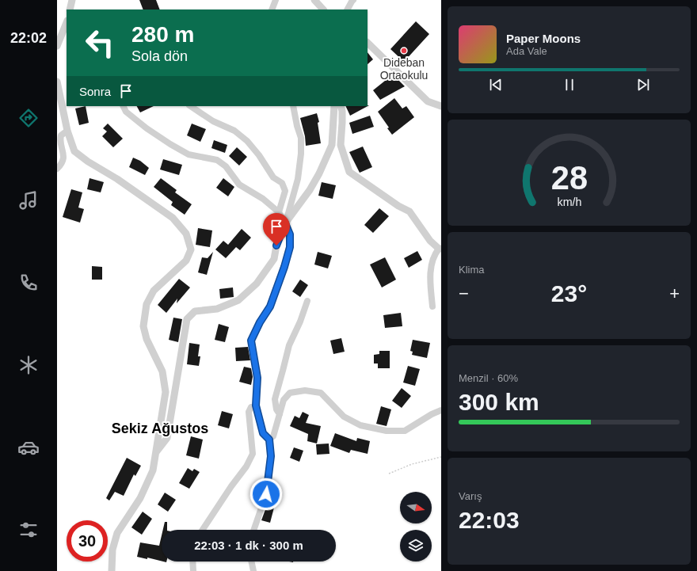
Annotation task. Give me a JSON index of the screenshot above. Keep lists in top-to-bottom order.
{
  "districts": ["Sekiz Ağustos"],
  "places": ["Dideban Ortaokulu"],
  "north": "right",
  "page": {
    "tabs": "22:02",
    "turn": ["280 m", "Sola dön"],
    "song": ["Paper Moons", "Ada Vale"],
    "then": "Sonra",
    "tile": [
      "Klima",
      ["Menzil · 60%", "300 km"],
      ["Varış", "22:03"]
    ],
    "heat": ["−", "23°", "+"],
    "limit": "30",
    "trip": "22:03 · 1 dk · 300 m",
    "gauge": ["28", "km/h"]
  }
}
